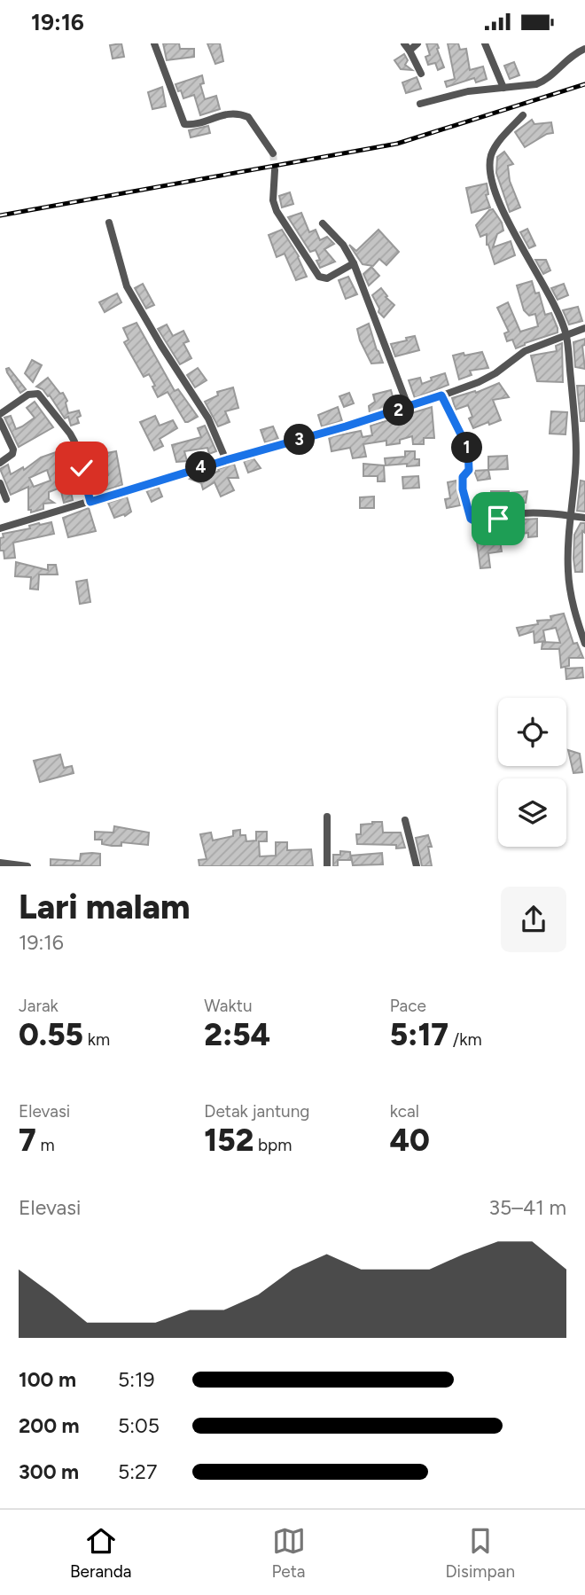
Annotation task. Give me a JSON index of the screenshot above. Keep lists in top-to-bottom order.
{
  "page": {
    "status": "19:16",
    "pins": [
      "2",
      "3",
      "1",
      "4"
    ],
    "heading": ["Lari malam", "19:16"],
    "stats": [
      ["Jarak", "0.55 km"],
      ["Waktu", "2:54"],
      ["Pace", "5:17 /km"],
      ["Elevasi", "7 m"],
      ["Detak jantung", "152 bpm"],
      ["kcal", "40"]
    ],
    "chart": ["Elevasi", "35–41 m"],
    "list": [
      {
        "name": "100 m",
        "note": "5:19"
      },
      {
        "name": "200 m",
        "note": "5:05"
      },
      {
        "name": "300 m",
        "note": "5:27"
      }
    ],
    "tabs": ["Beranda", "Peta", "Disimpan"]
  }
}
